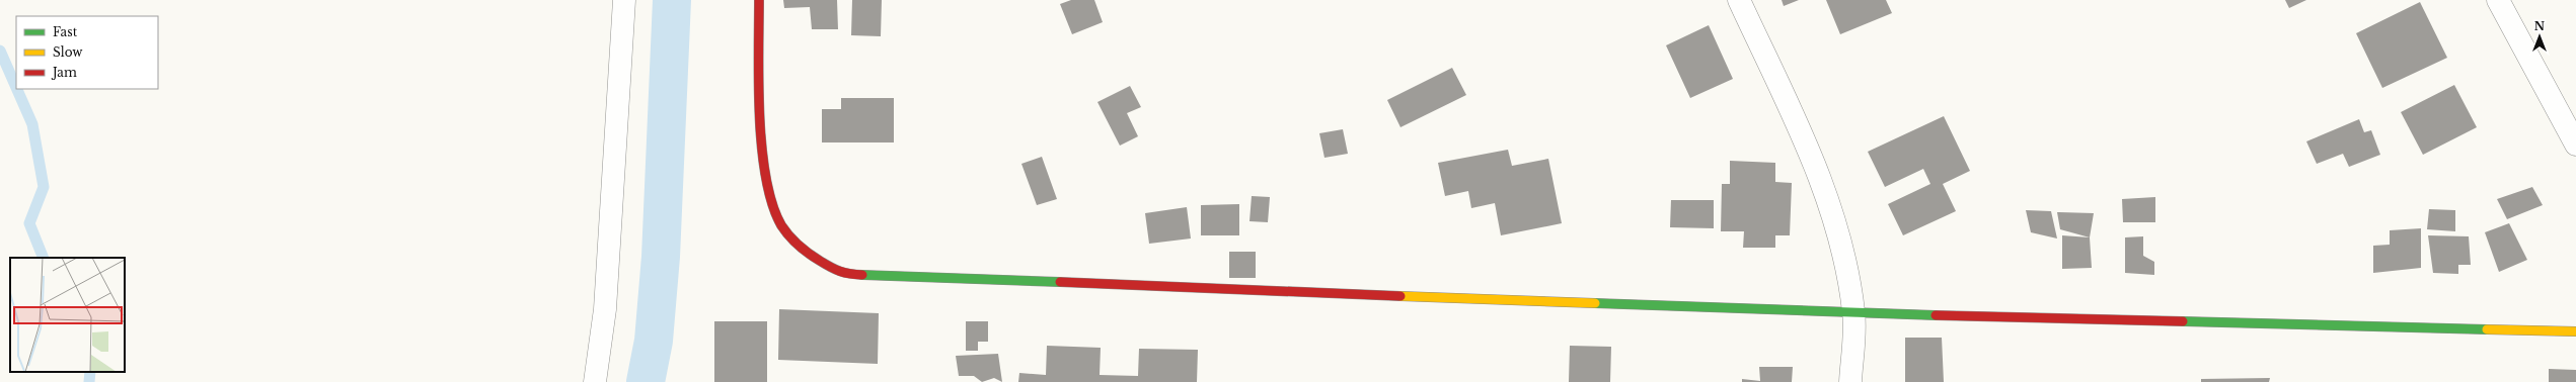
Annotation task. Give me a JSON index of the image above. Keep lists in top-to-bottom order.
{
  "legend": ["Fast", "Slow", "Jam"],
  "north": "top"
}
